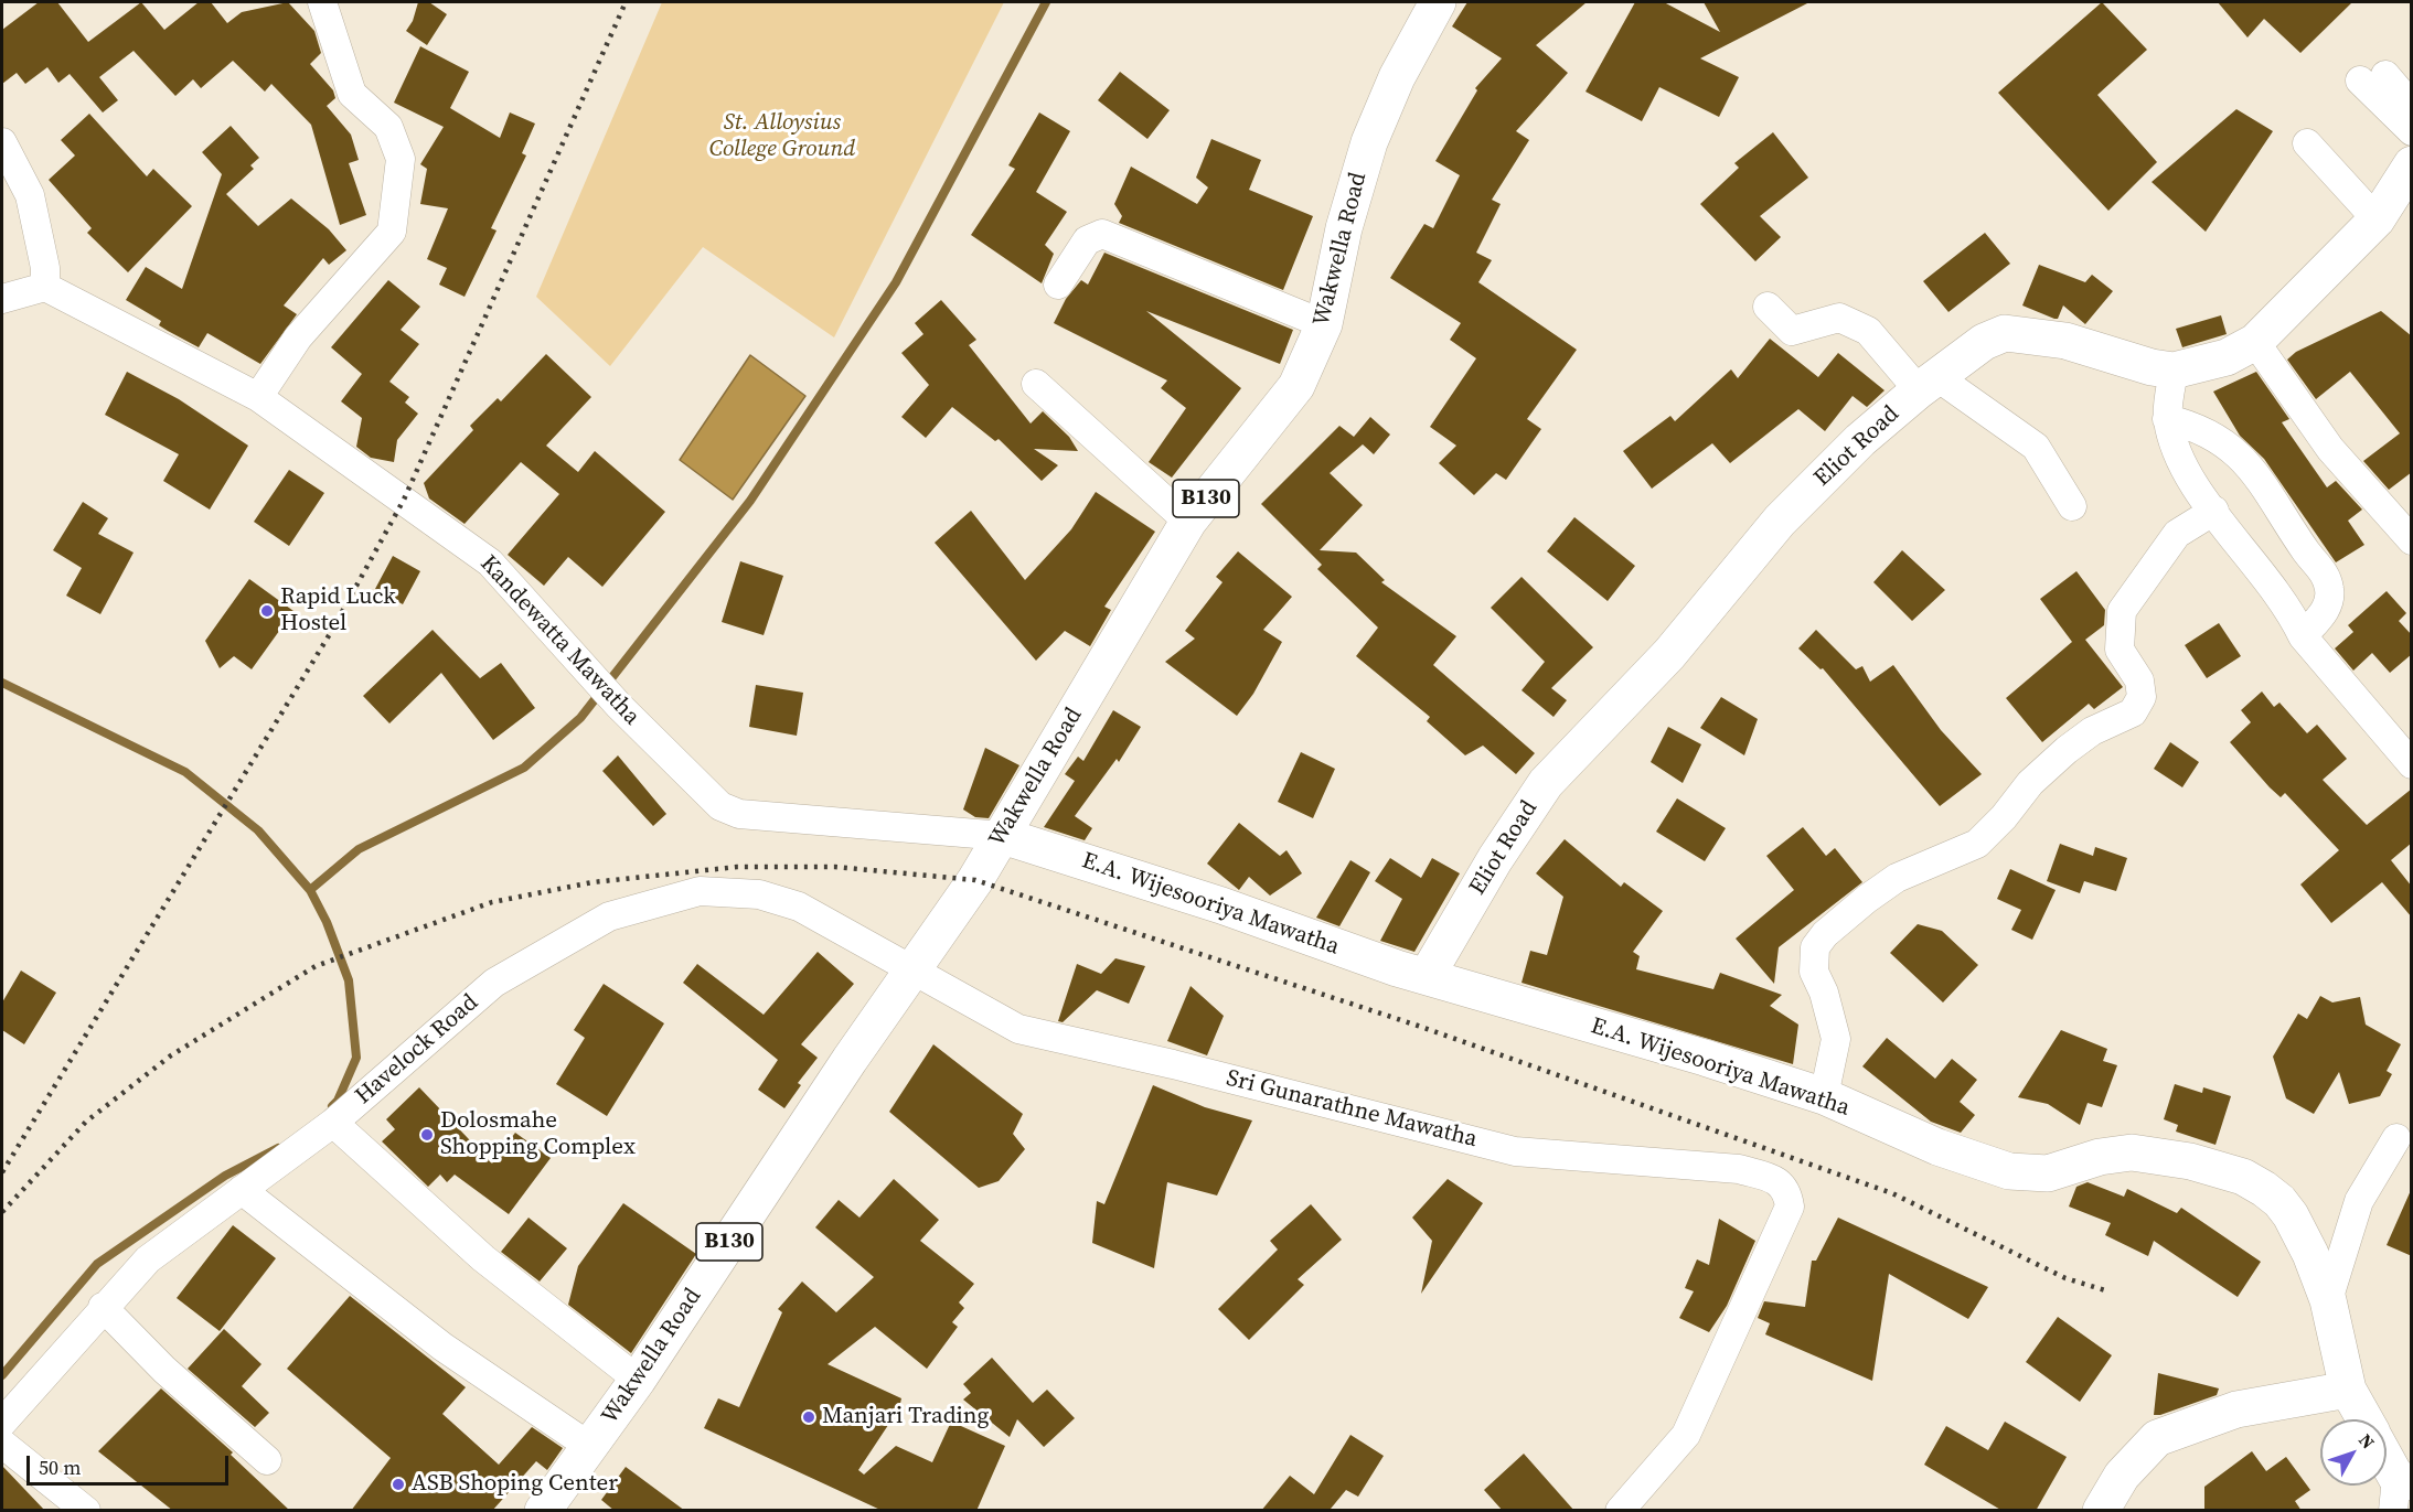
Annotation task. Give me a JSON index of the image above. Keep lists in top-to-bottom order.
{
  "streets": {
    "street": [
      "Wakwella Road",
      "Eliot Road",
      "B130",
      "Kandewatta Mawatha",
      "E.A. Wijesooriya Mawatha",
      "Havelock Road",
      "Sri Gunarathne Mawatha"
    ]
  },
  "crossings": [
    ["Wakwella Road", "Kandewatta Mawatha"],
    ["Wakwella Road", "E.A. Wijesooriya Mawatha"],
    ["Wakwella Road", "Havelock Road"],
    ["Wakwella Road", "Sri Gunarathne Mawatha"],
    ["Eliot Road", "E.A. Wijesooriya Mawatha"],
    ["Kandewatta Mawatha", "E.A. Wijesooriya Mawatha"],
    ["Havelock Road", "Sri Gunarathne Mawatha"]
  ],
  "parks": ["St. Alloysius College Ground"],
  "places": [
    "Rapid Luck Hostel",
    "Dolosmahe Shopping Complex",
    "Manjari Trading",
    "ASB Shoping Center"
  ],
  "scale_bar": "50 m",
  "north": "top right"
}
